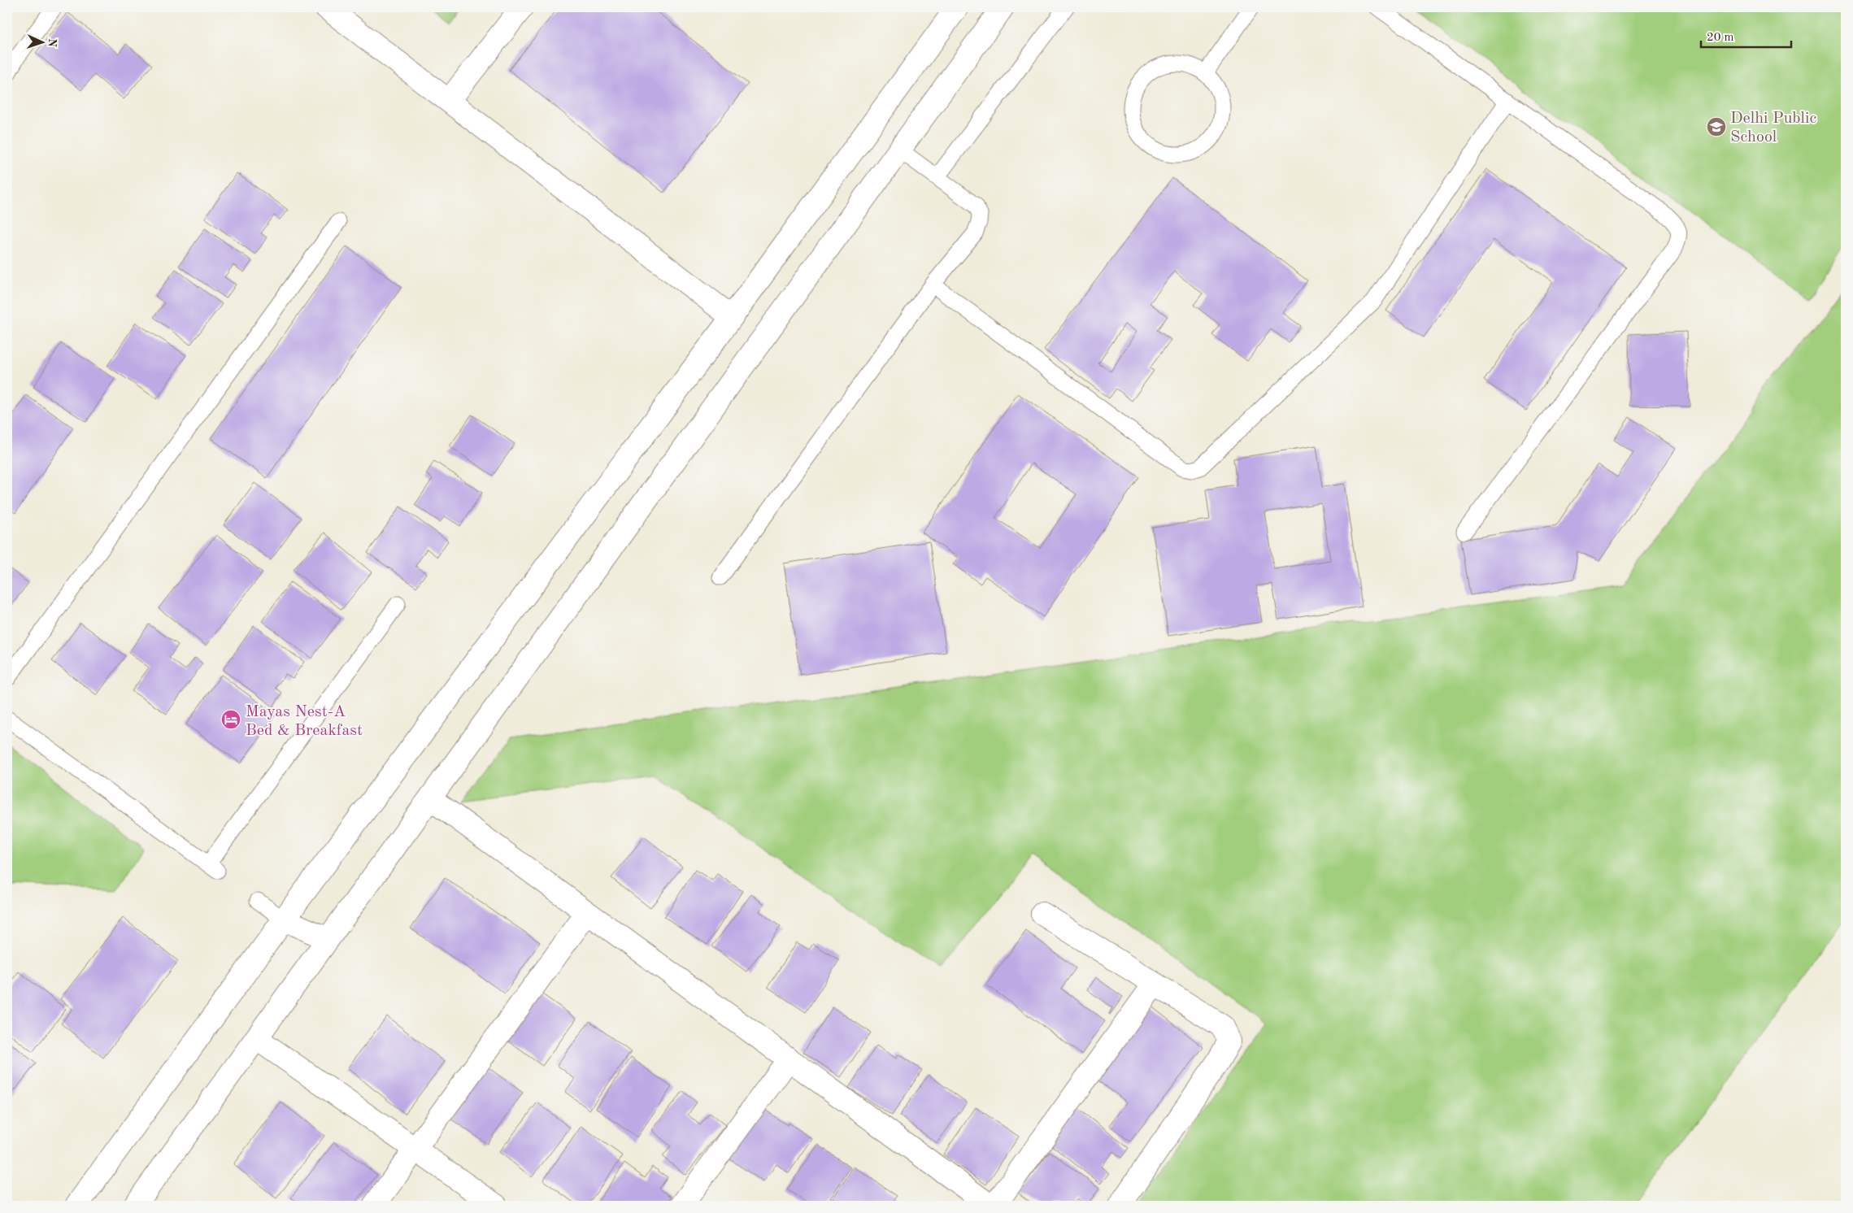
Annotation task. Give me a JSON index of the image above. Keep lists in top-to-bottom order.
{
  "places": {
    "school or university": ["Delhi Public School"],
    "hotel": ["Mayas Nest-A Bed & Breakfast"]
  },
  "scale_bar": "20 m",
  "north": "right"
}
